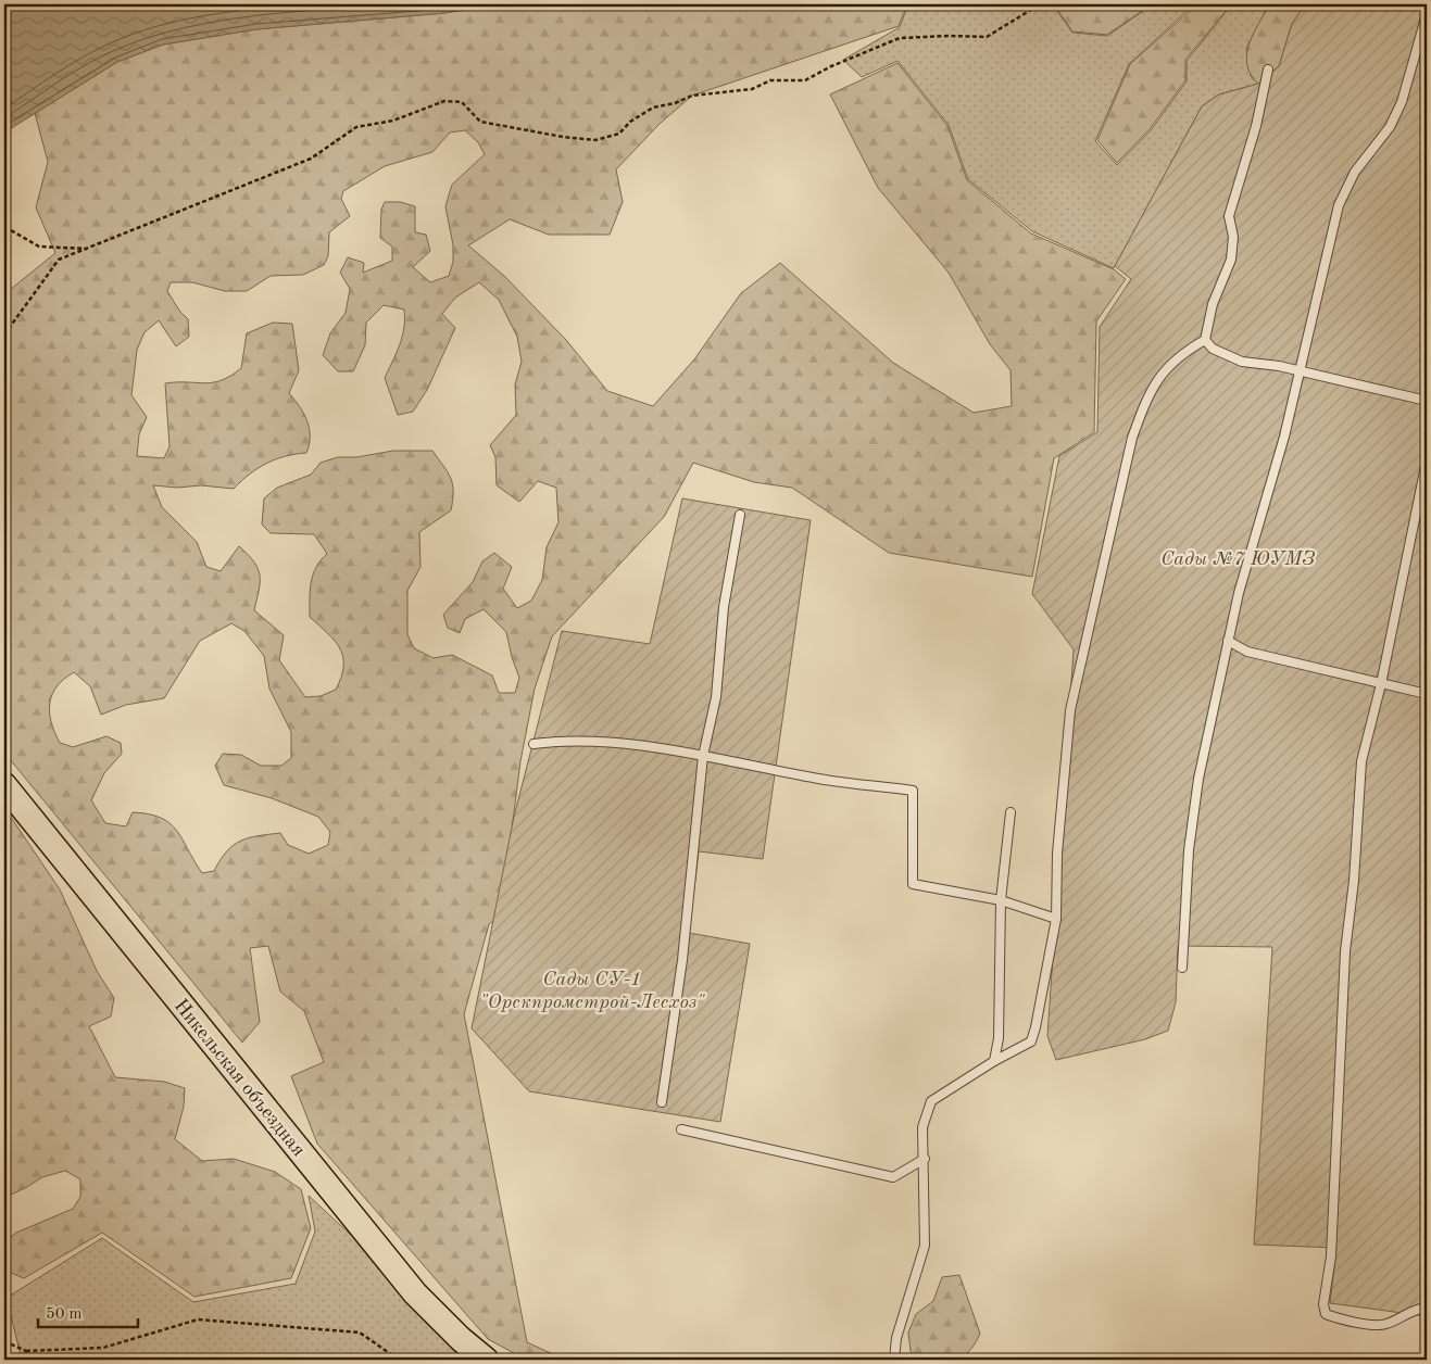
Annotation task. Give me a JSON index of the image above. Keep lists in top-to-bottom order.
{
  "streets": {
    "main road": ["Никельская объездная"]
  },
  "parks": ["Сады №7 ЮУМЗ", "Сады СУ-1 \"Орскпромстрой-Лесхоз\""],
  "scale_bar": "50 m"
}
